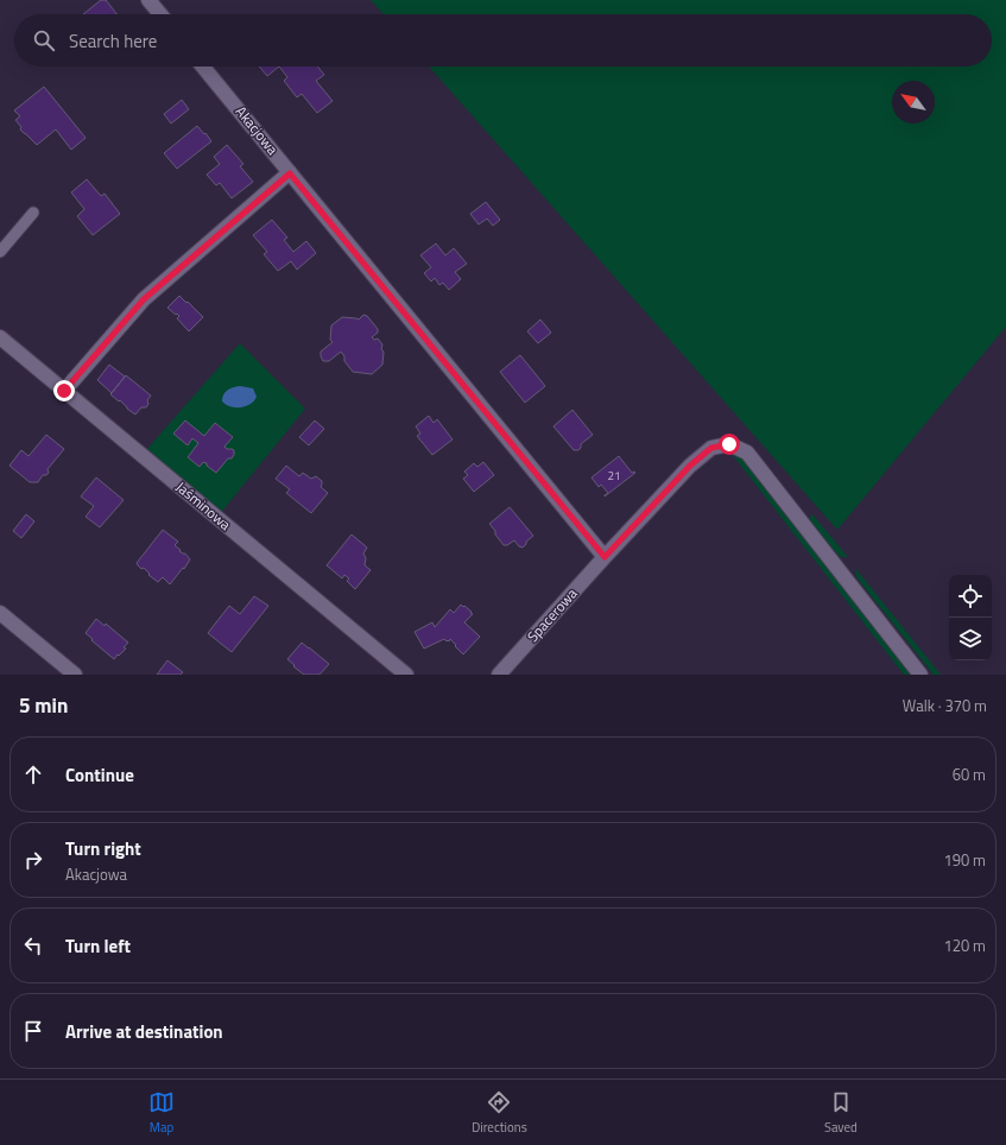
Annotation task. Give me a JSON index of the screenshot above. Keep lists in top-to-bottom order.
{
  "streets": {
    "street": ["Akacjowa", "Jaśminowa", "Spacerowa"]
  },
  "crossings": [
    ["Akacjowa", "Spacerowa"]
  ],
  "house_numbers": ["21"],
  "north": "top left",
  "page": {
    "search": "Search here",
    "heading": ["5 min", "Walk · 370 m"],
    "list": [
      ["Continue", "60 m"],
      ["Turn right", "Akacjowa", "190 m"],
      ["Turn left", "120 m"],
      "Arrive at destination"
    ],
    "nav": ["Map", "Directions", "Saved"]
  }
}
